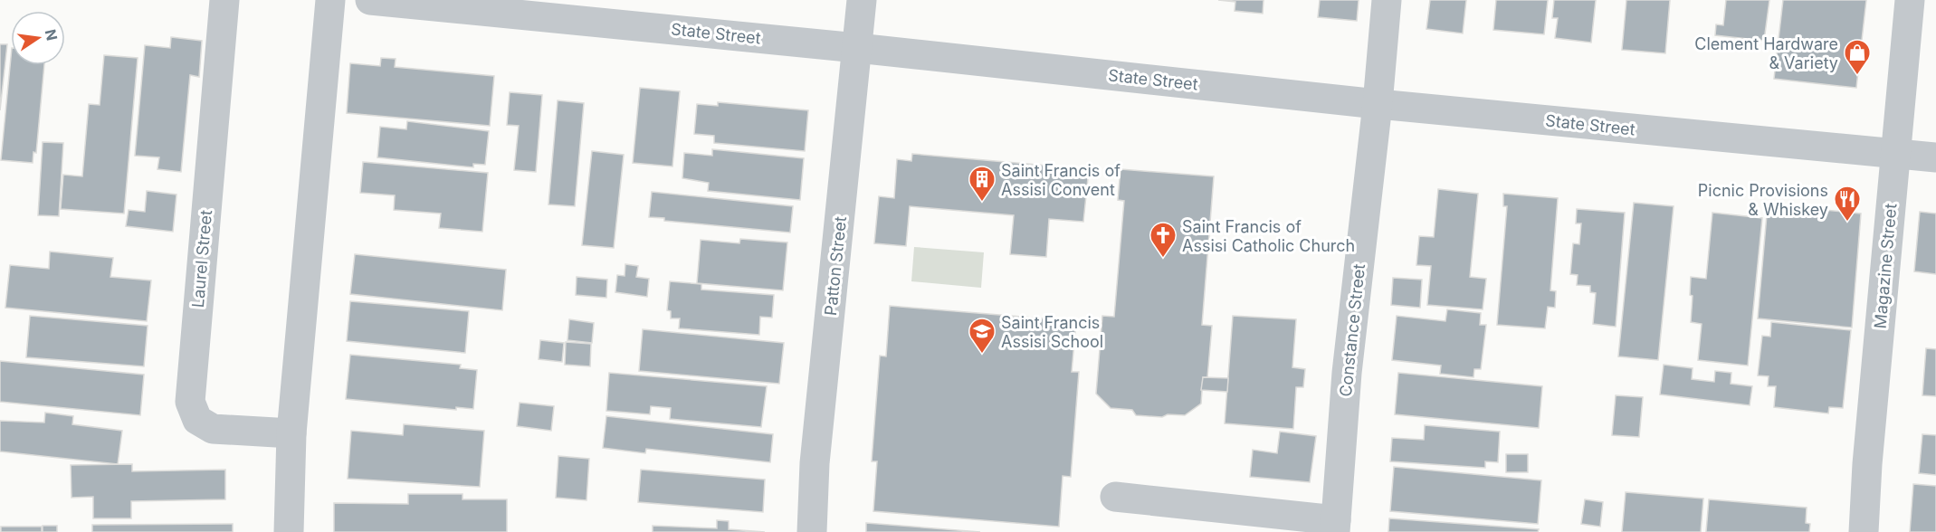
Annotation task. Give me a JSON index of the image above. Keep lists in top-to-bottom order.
{
  "streets": {
    "street": [
      "State Street",
      "Laurel Street",
      "Patton Street",
      "Magazine Street",
      "Constance Street"
    ]
  },
  "crossings": [
    ["State Street", "Patton Street"],
    ["State Street", "Magazine Street"],
    ["State Street", "Constance Street"]
  ],
  "places": {
    "shop": ["Clement Hardware & Variety"],
    "building": ["Saint Francis of Assisi Convent"],
    "restaurant": ["Picnic Provisions & Whiskey"],
    "church": ["Saint Francis of Assisi Catholic Church"],
    "school or university": ["Saint Francis Assisi School"]
  },
  "north": "right"
}
